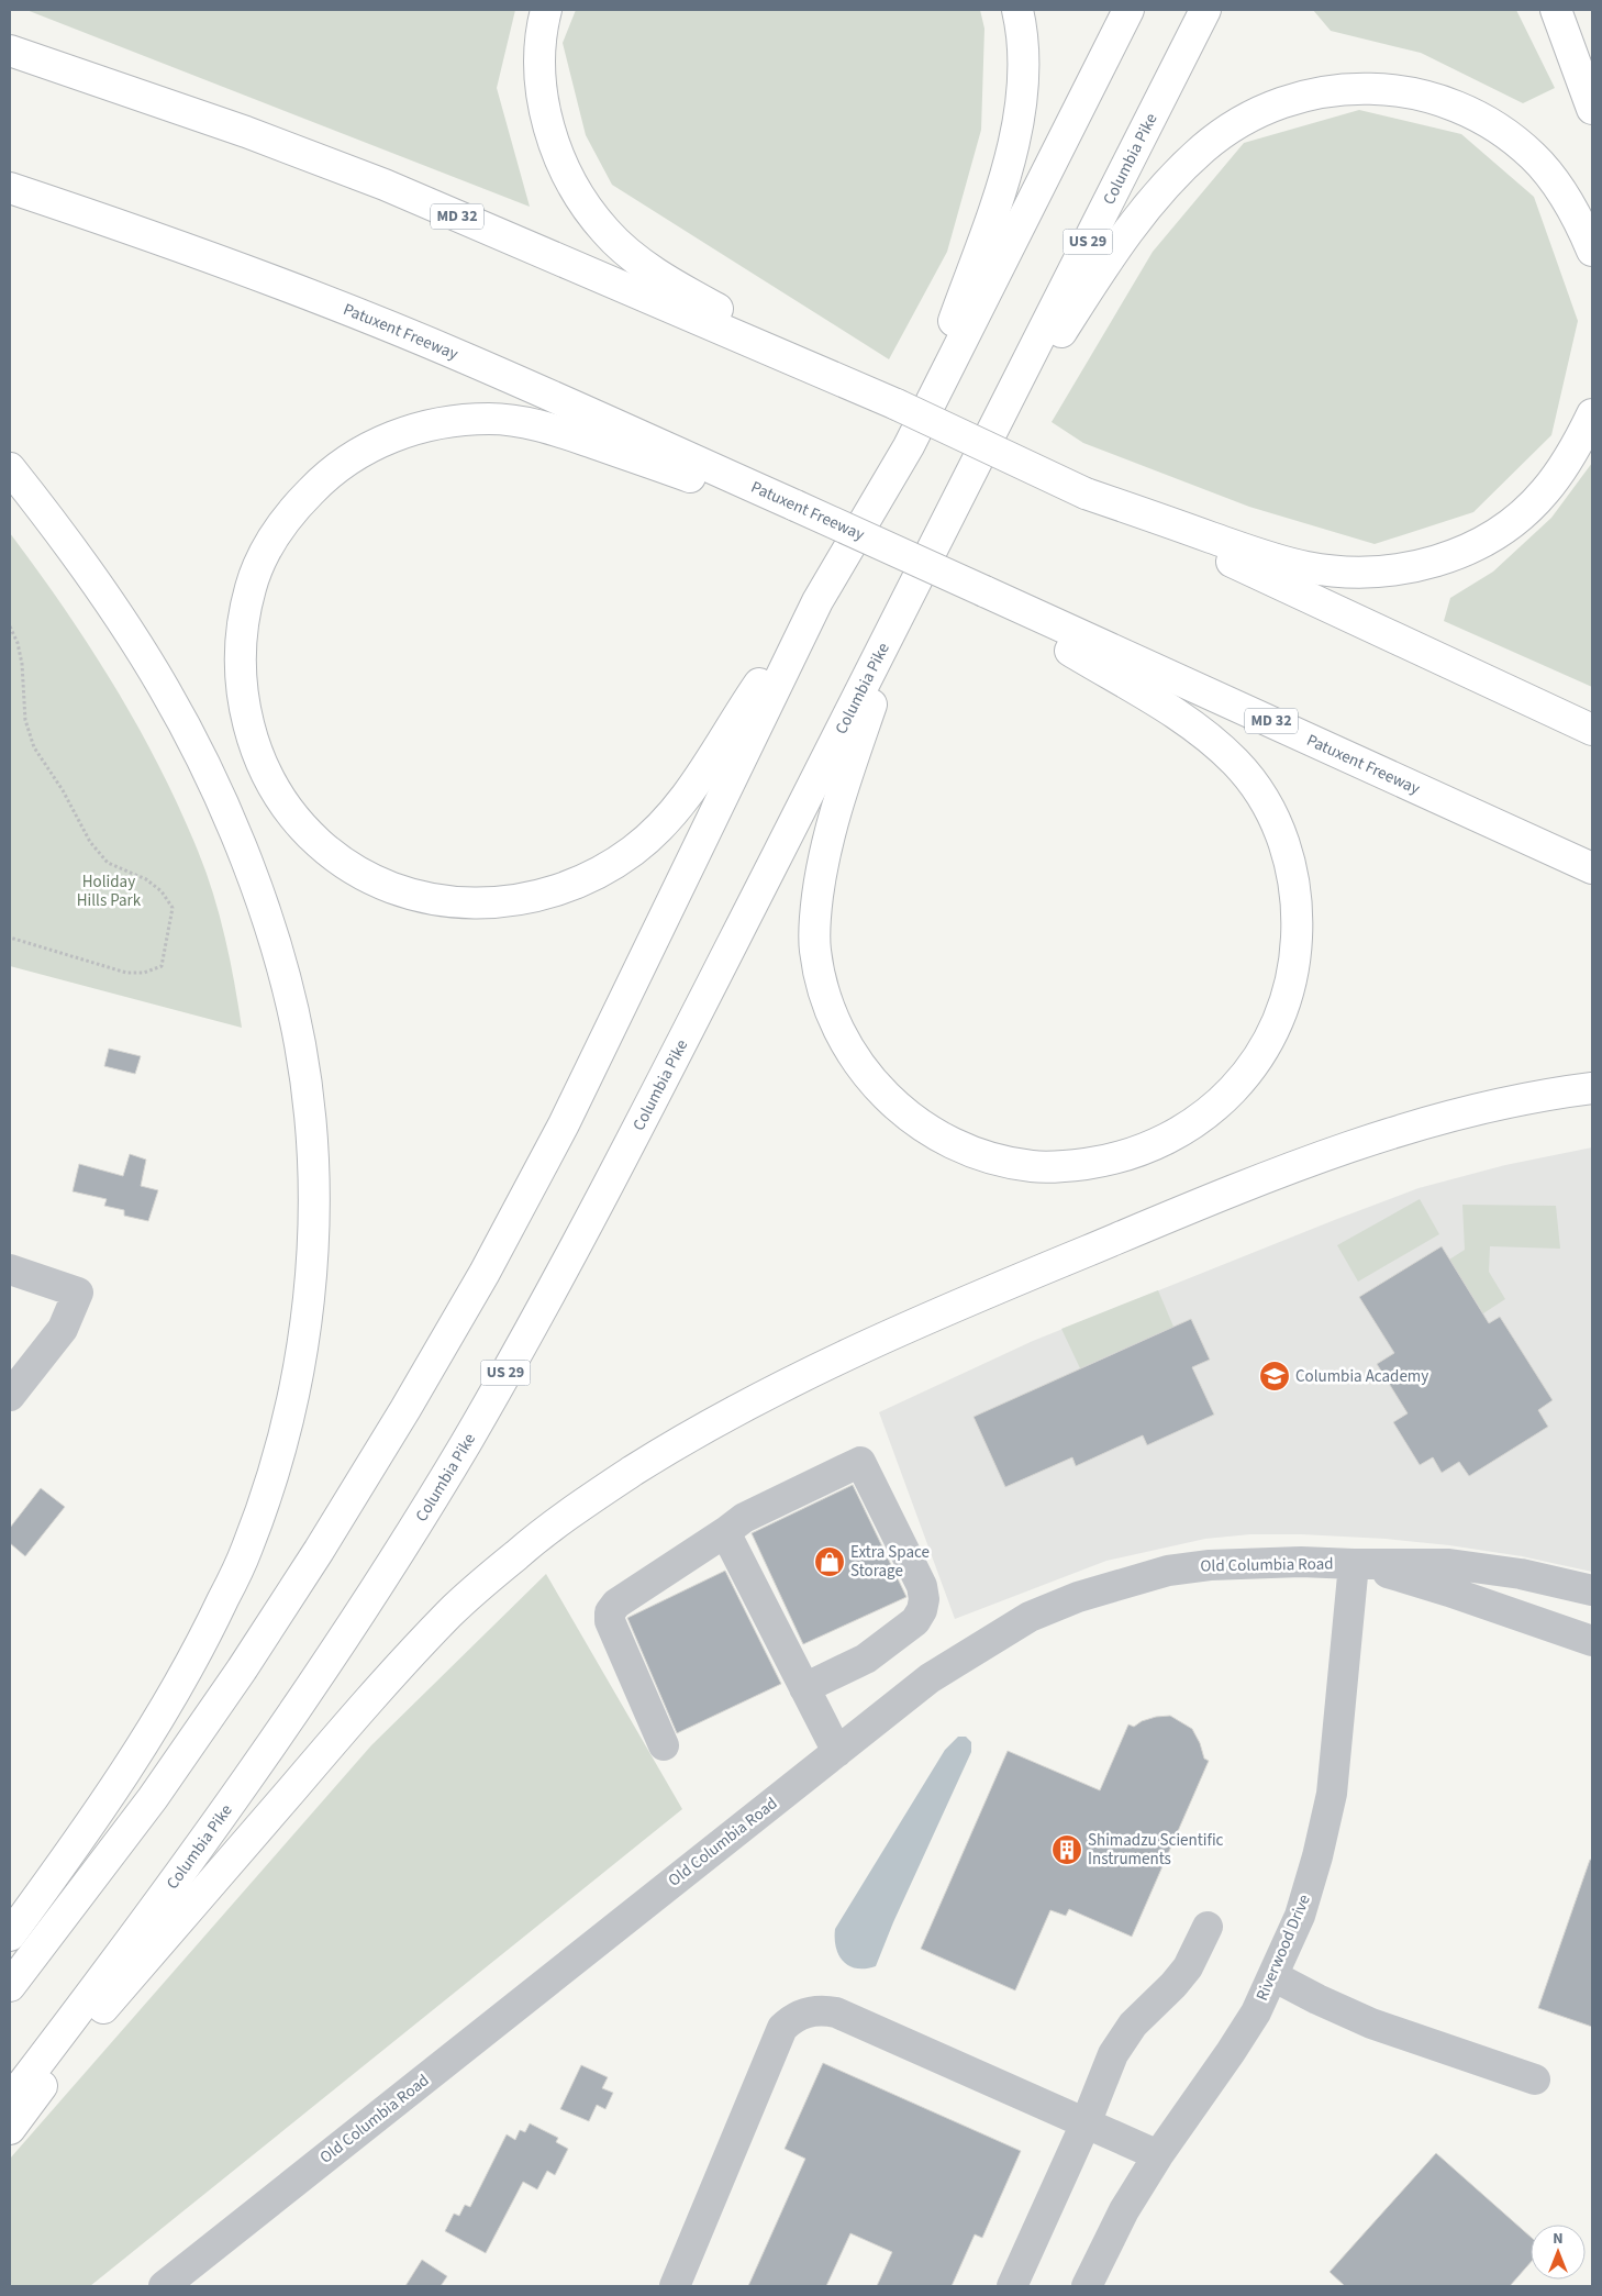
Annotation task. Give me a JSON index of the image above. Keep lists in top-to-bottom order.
{
  "streets": {
    "highway": [
      "Columbia Pike",
      "MD 32",
      "US 29",
      "Patuxent Freeway"
    ],
    "street": ["Old Columbia Road", "Riverwood Drive"]
  },
  "crossings": [
    ["Old Columbia Road", "Riverwood Drive"]
  ],
  "parks": ["Holiday Hills Park"],
  "places": {
    "school or university": ["Columbia Academy"],
    "shop": ["Extra Space Storage"],
    "building": ["Shimadzu Scientific Instruments"]
  },
  "north": "top"
}
